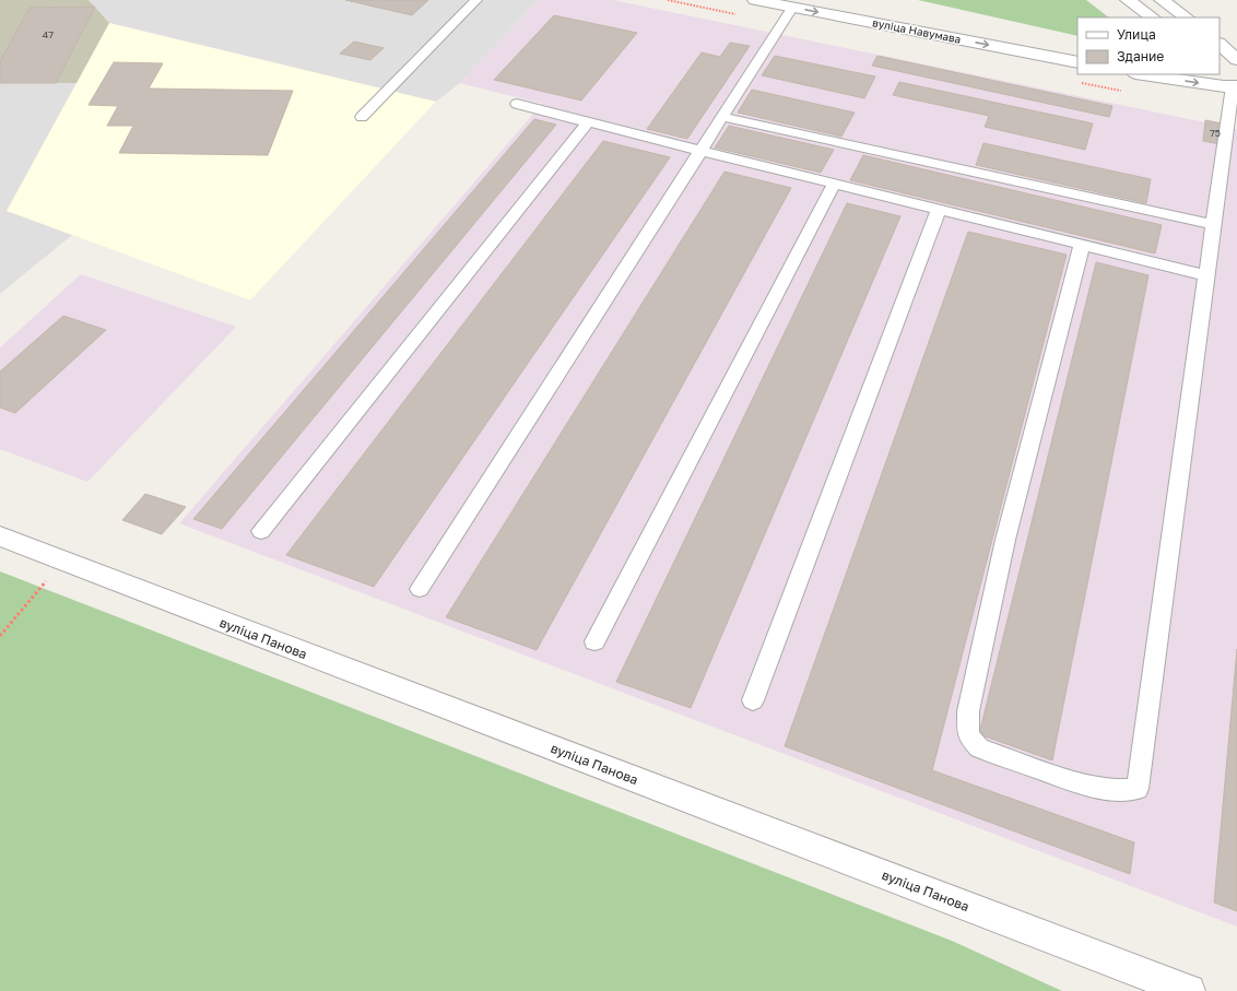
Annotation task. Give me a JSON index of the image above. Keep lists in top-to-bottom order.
{
  "streets": {
    "street": ["вуліца Навумава", "вуліца Панова"]
  },
  "one_way": ["вуліца Навумава"],
  "house_numbers": ["47", "75"],
  "legend": ["Улица", "Здание"]
}
